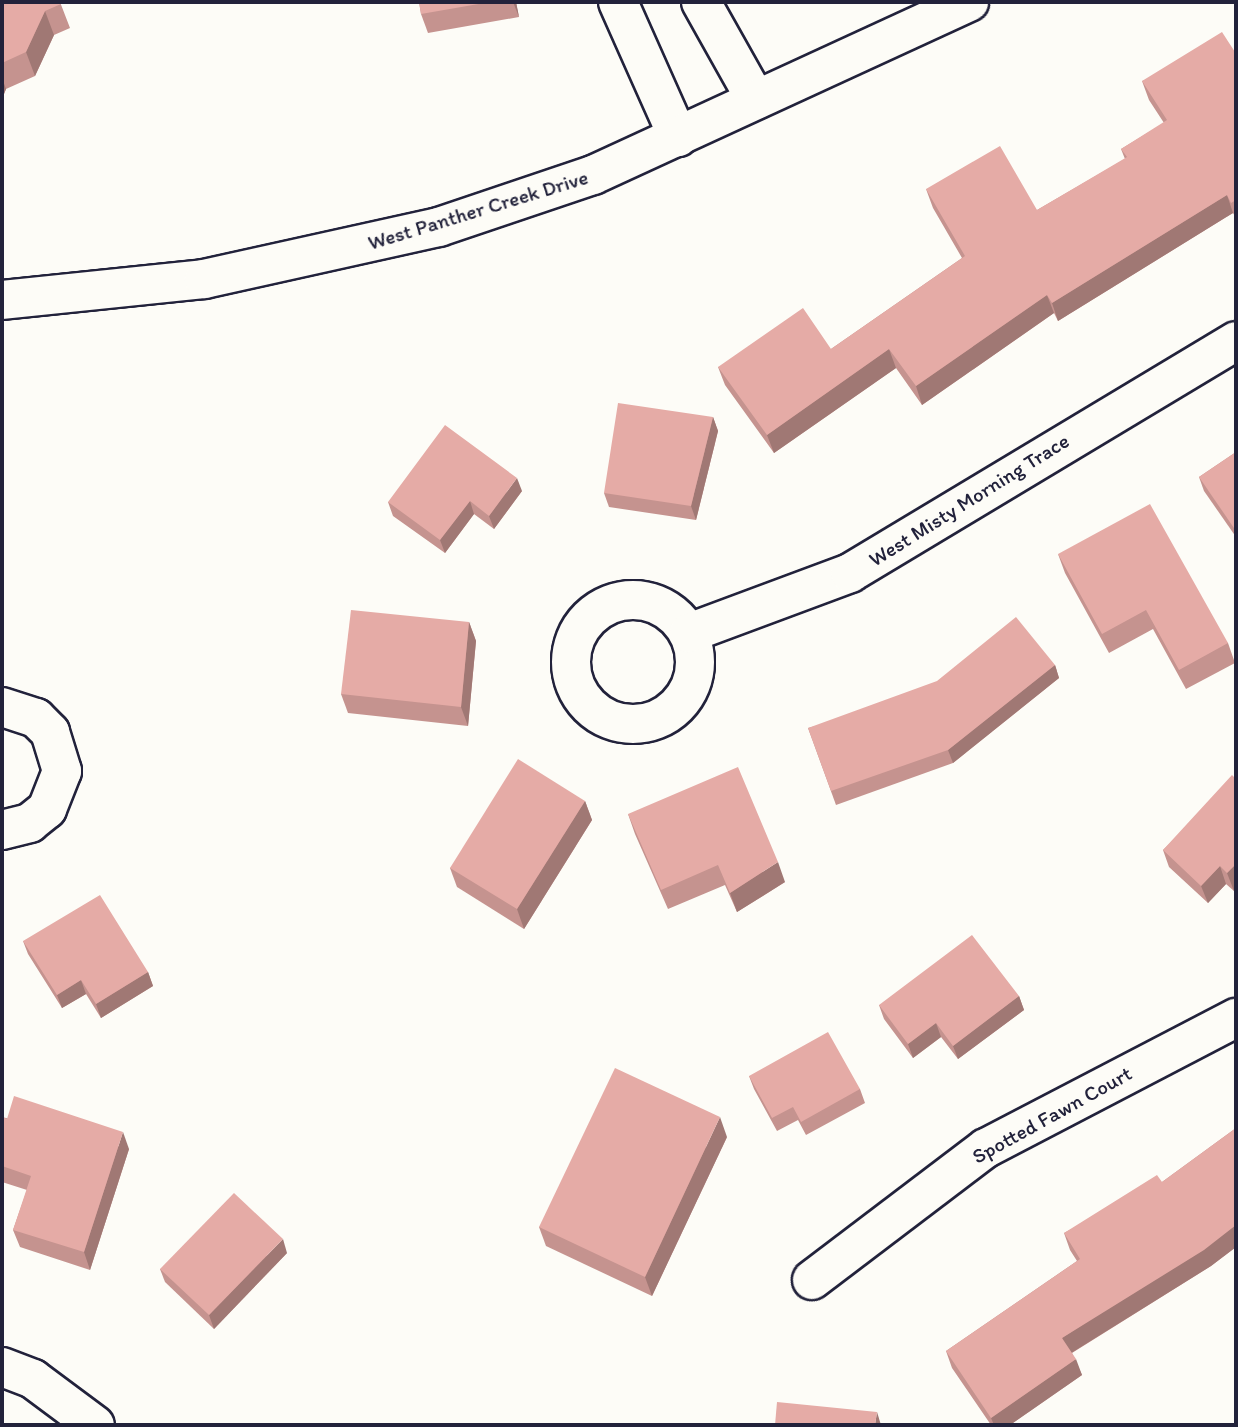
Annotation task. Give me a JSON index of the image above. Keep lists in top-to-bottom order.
{
  "streets": {
    "street": ["West Panther Creek Drive", "West Misty Morning Trace", "Spotted Fawn Court"]
  }
}
